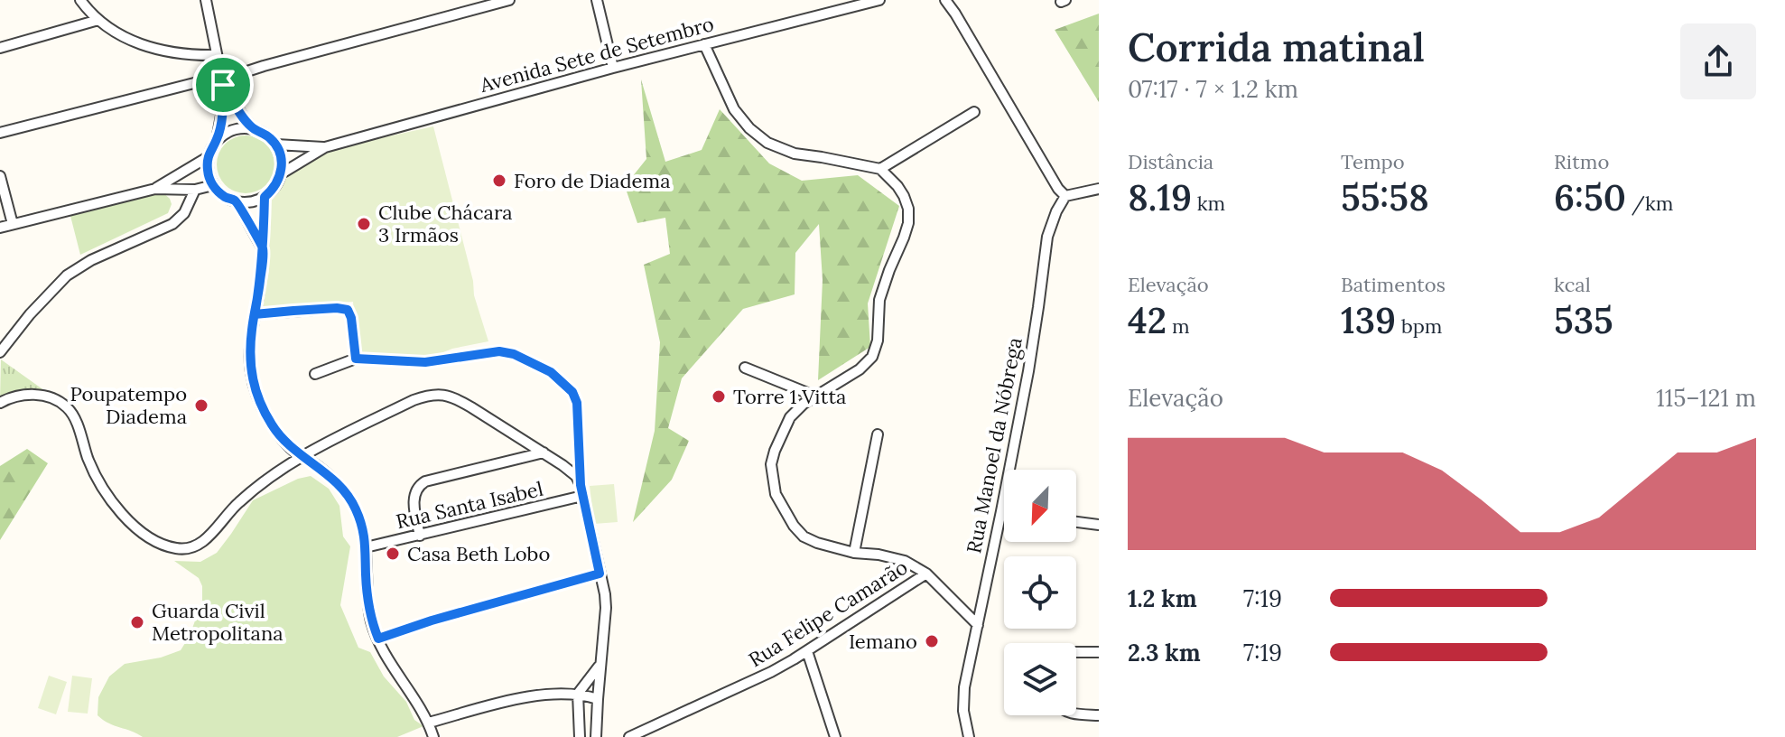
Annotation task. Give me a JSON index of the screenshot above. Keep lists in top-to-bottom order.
{
  "streets": {
    "street": [
      "Avenida Sete de Setembro",
      "Rua Manoel da Nóbrega",
      "Rua Santa Isabel",
      "Rua Felipe Camarão"
    ]
  },
  "places": [
    "Foro de Diadema",
    "Clube Chácara 3 Irmãos",
    "Torre 1 Vitta",
    "Poupatempo Diadema",
    "Casa Beth Lobo",
    "Guarda Civil Metropolitana",
    "Iemano"
  ],
  "north": "bottom left",
  "page": {
    "heading": ["Corrida matinal", "07:17 · 7 × 1.2 km"],
    "stats": [
      ["Distância", "8.19 km"],
      ["Tempo", "55:58"],
      ["Ritmo", "6:50 /km"],
      ["Elevação", "42 m"],
      ["Batimentos", "139 bpm"],
      ["kcal", "535"]
    ],
    "chart": ["Elevação", "115–121 m"],
    "list": [
      {
        "name": "1.2 km",
        "note": "7:19"
      },
      {
        "name": "2.3 km",
        "note": "7:19"
      }
    ]
  }
}
